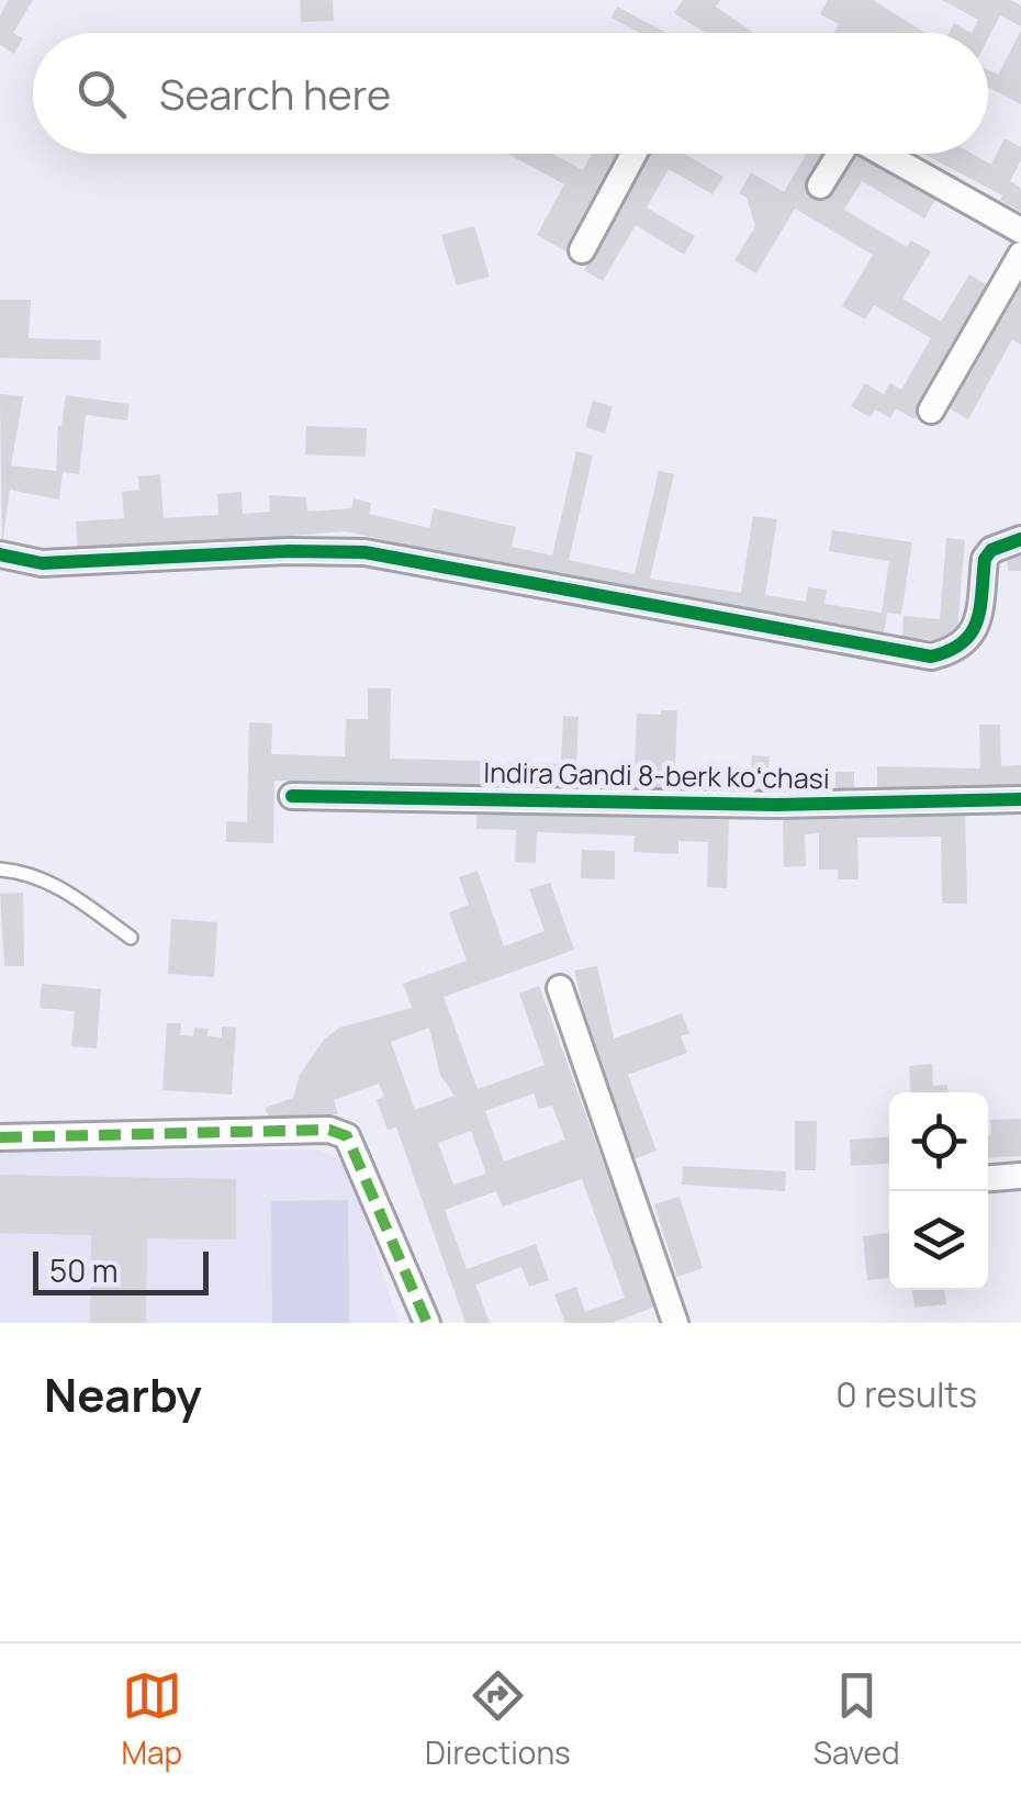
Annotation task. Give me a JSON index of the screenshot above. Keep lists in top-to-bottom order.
{
  "streets": {
    "street": ["Indira Gandi 8-berk koʻchasi"]
  },
  "scale_bar": "50 m",
  "page": {
    "search": "Search here",
    "scale": "50 m",
    "heading": ["Nearby", "0 results"],
    "nav": ["Map", "Directions", "Saved"]
  }
}
